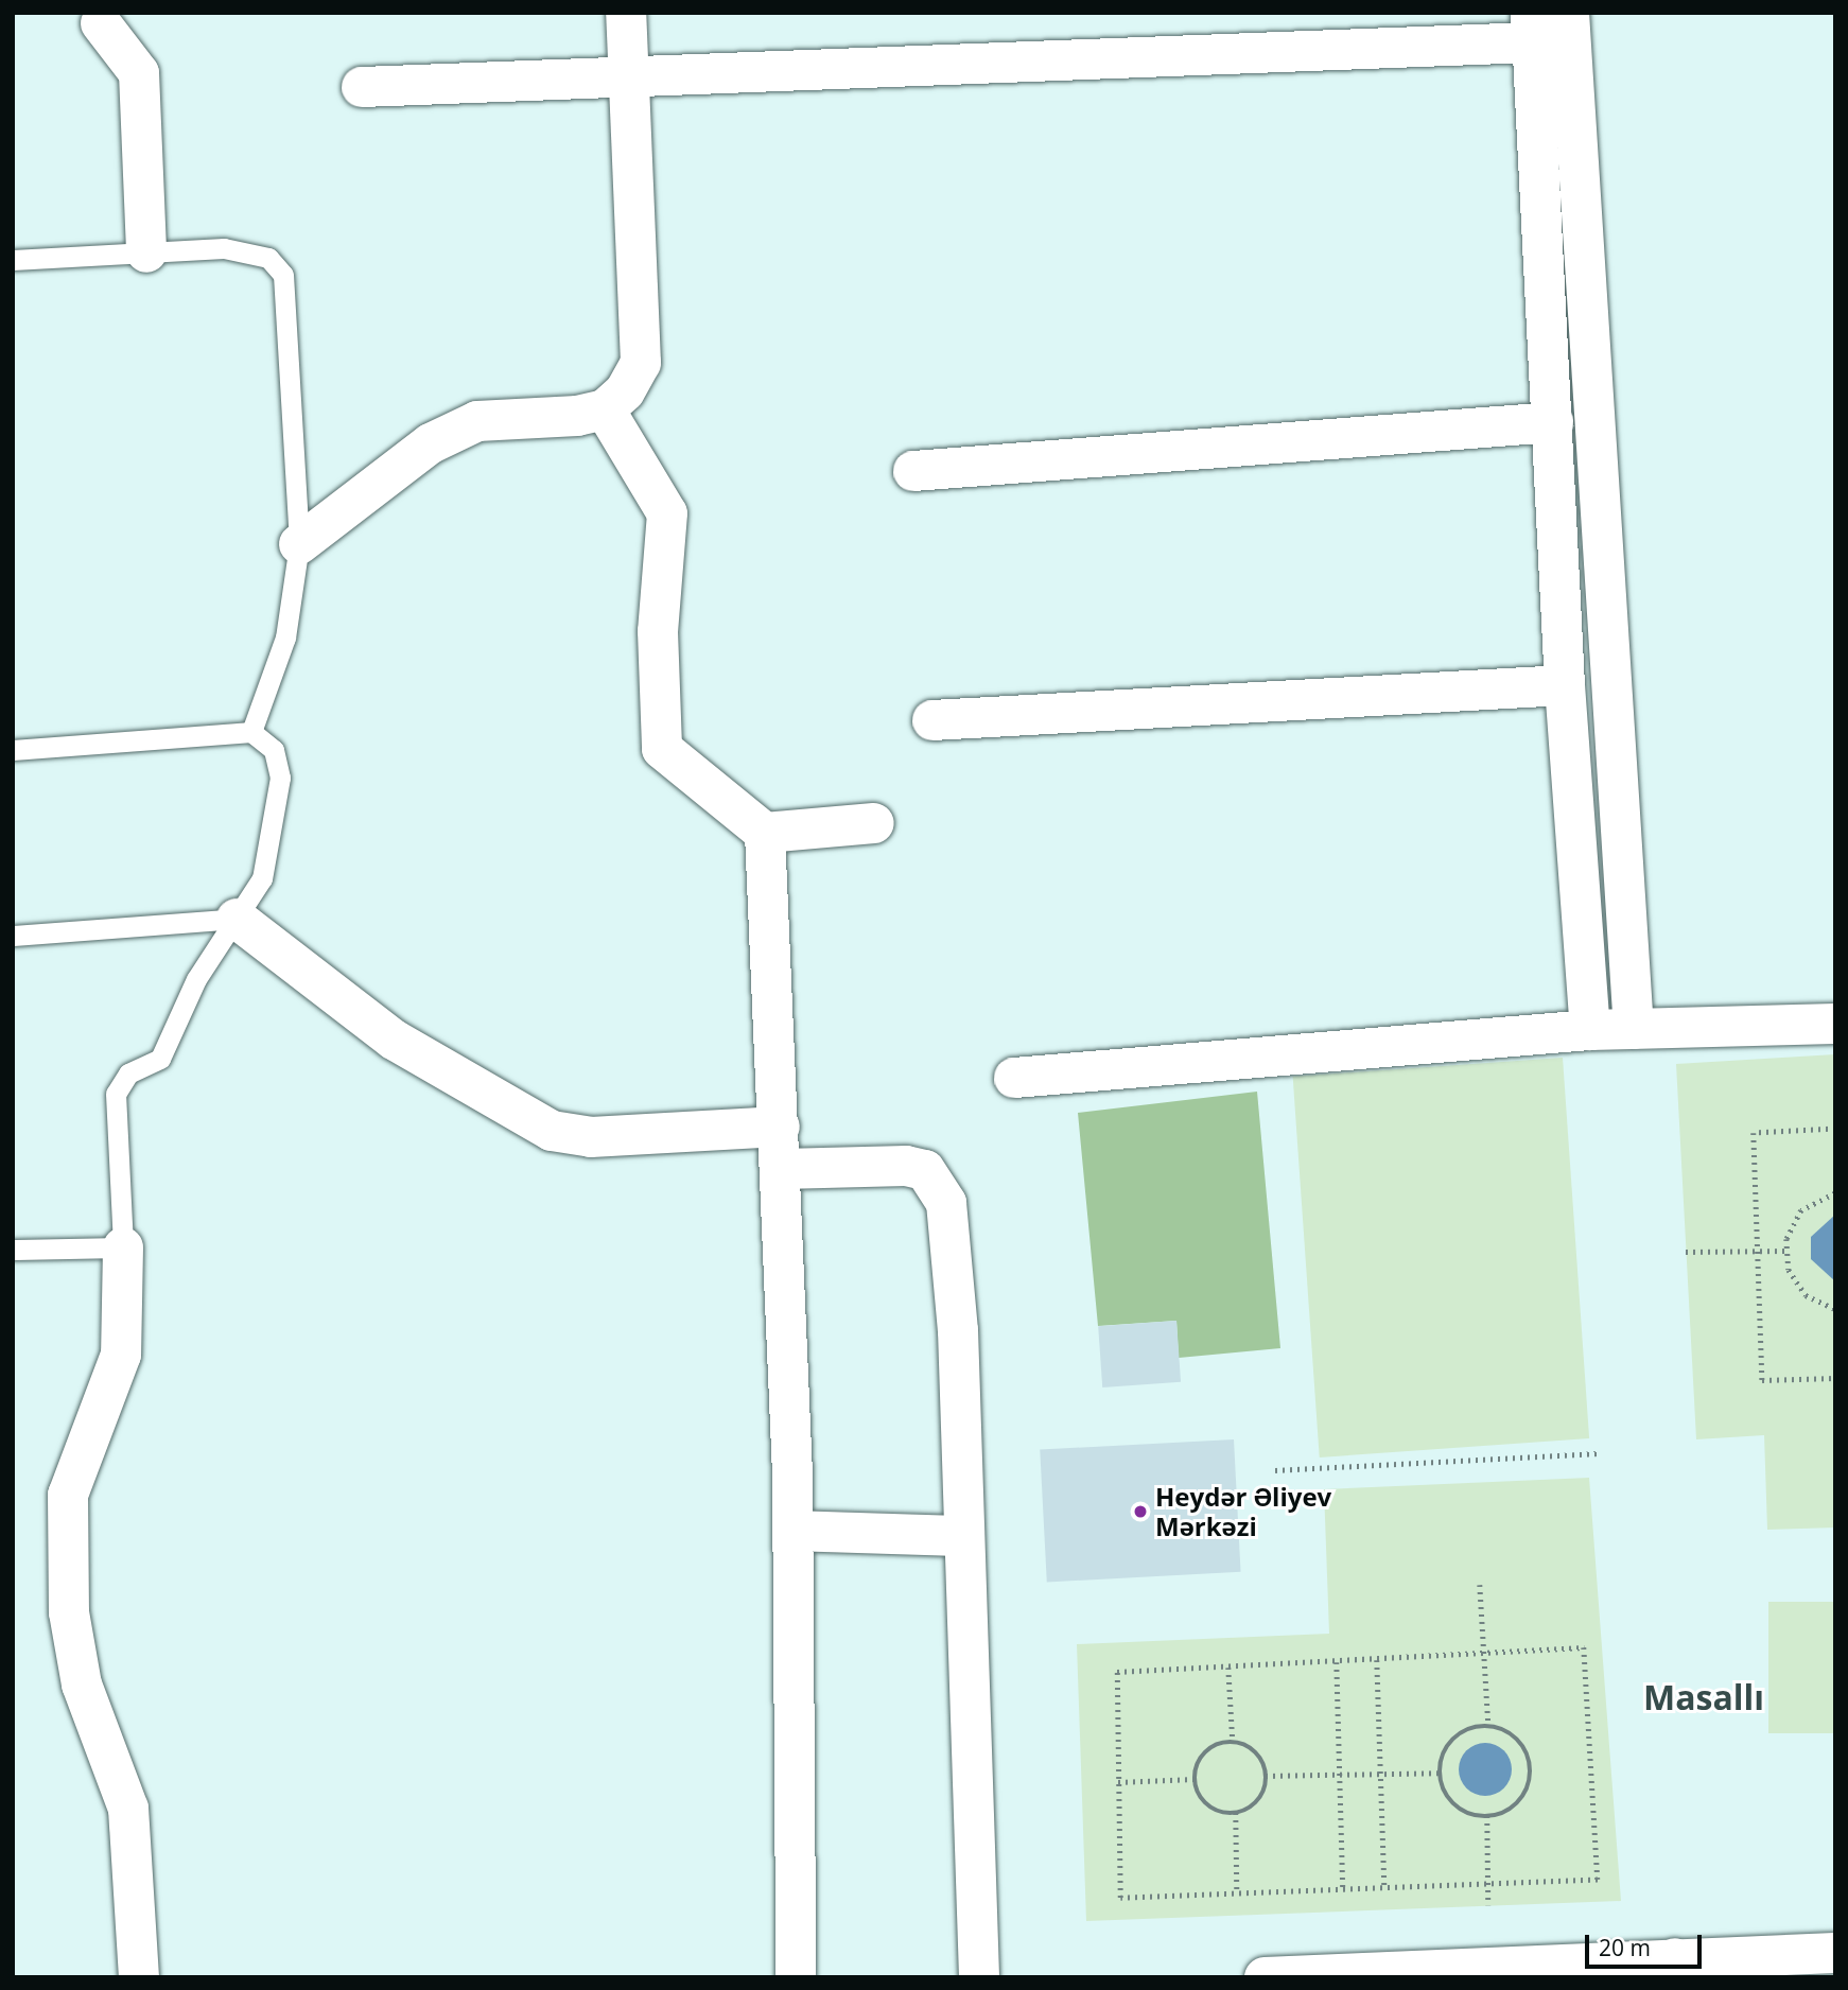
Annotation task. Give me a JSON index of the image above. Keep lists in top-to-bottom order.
{
  "districts": ["Masallı"],
  "places": ["Heydər Əliyev Mərkəzi"],
  "scale_bar": "20 m"
}
